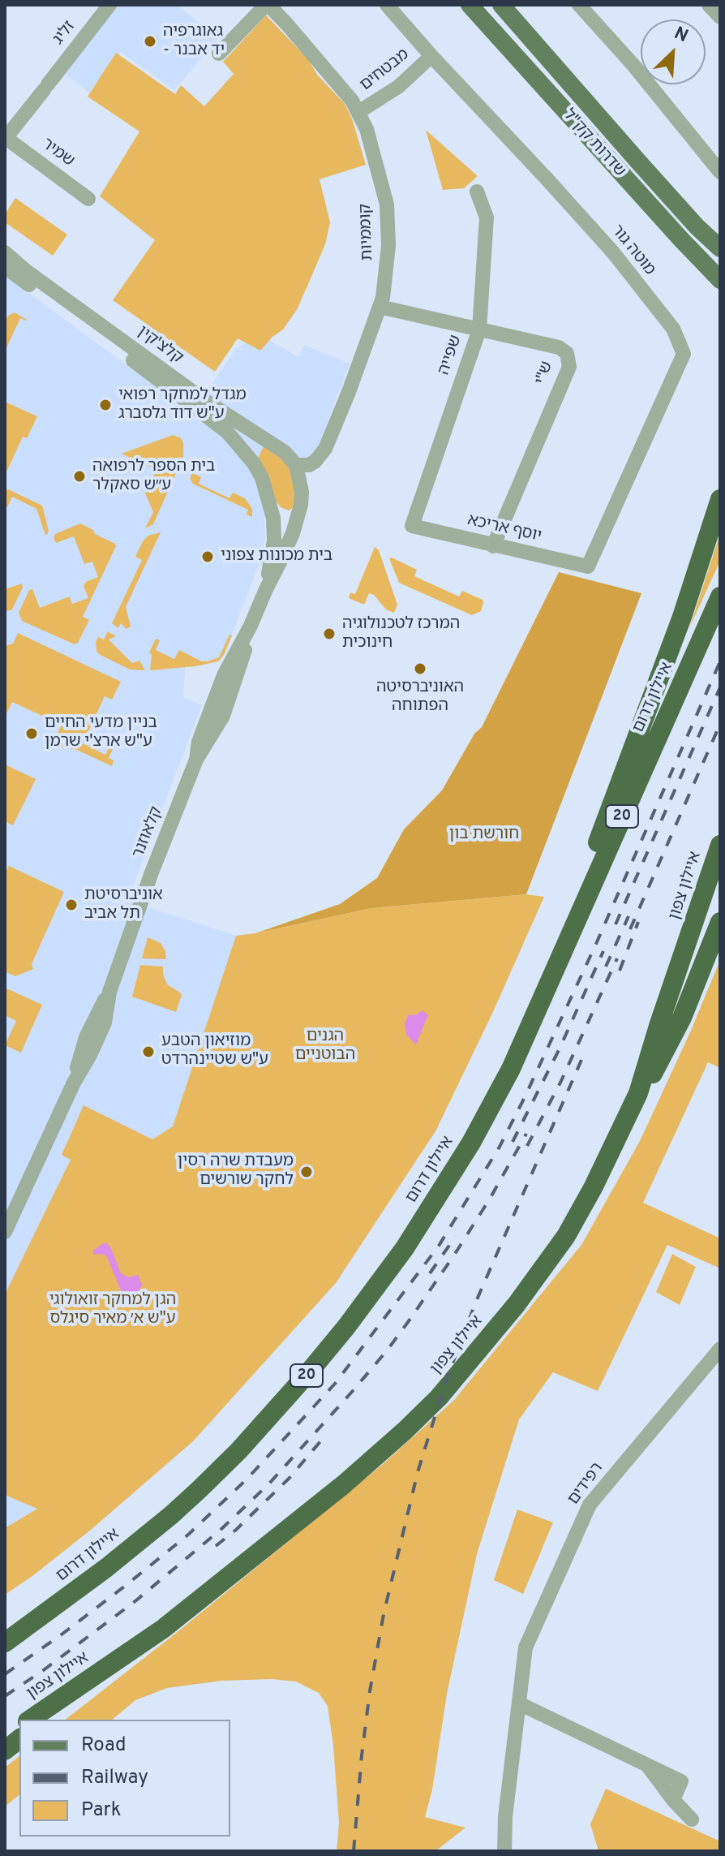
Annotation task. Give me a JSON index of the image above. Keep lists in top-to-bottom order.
{
  "streets": {
    "highway": ["איילון דרום", "20", "איילון צפון"],
    "main road": ["שדרות קק\"ל"],
    "street": [
      "זליג",
      "מבטחים",
      "שמיר",
      "קוממיות",
      "מוטה גור",
      "קלצ'קין",
      "שפייה",
      "ש\"י",
      "יוסף אריכא",
      "קלאוזנר",
      "רפידים"
    ]
  },
  "crossings": [
    ["זליג", "שמיר"],
    ["מבטחים", "קוממיות"],
    ["מבטחים", "מוטה גור"],
    ["קוממיות", "קלצ'קין"],
    ["קוממיות", "ש\"י"],
    ["קוממיות", "קלאוזנר"],
    ["מוטה גור", "יוסף אריכא"],
    ["קלצ'קין", "קלאוזנר"],
    ["שפייה", "ש\"י"],
    ["שפייה", "יוסף אריכא"],
    ["ש\"י", "יוסף אריכא"]
  ],
  "parks": ["חורשת בון", "הגנים הבוטניים", "הגן למחקר זואולוגי ע\"ש א׳ מאיר סיגלס"],
  "places": [
    "גאוגרפיה - יד אבנר",
    "מגדל למחקר רפואי ע\"ש דוד גלסברג",
    "בית הספר לרפואה ע״ש סאקלר",
    "בית מכונות צפוני",
    "המרכז לטכנולוגיה חינוכית",
    "האוניברסיטה הפתוחה",
    "בניין מדעי החיים ע\"ש ארצ'י שרמן",
    "אוניברסיטת תל אביב",
    "מוזיאון הטבע ע\"ש שטיינהרדט",
    "מעבדת שרה רסין לחקר שורשים"
  ],
  "legend": ["Road", "Railway", "Park"],
  "north": "top right"
}
